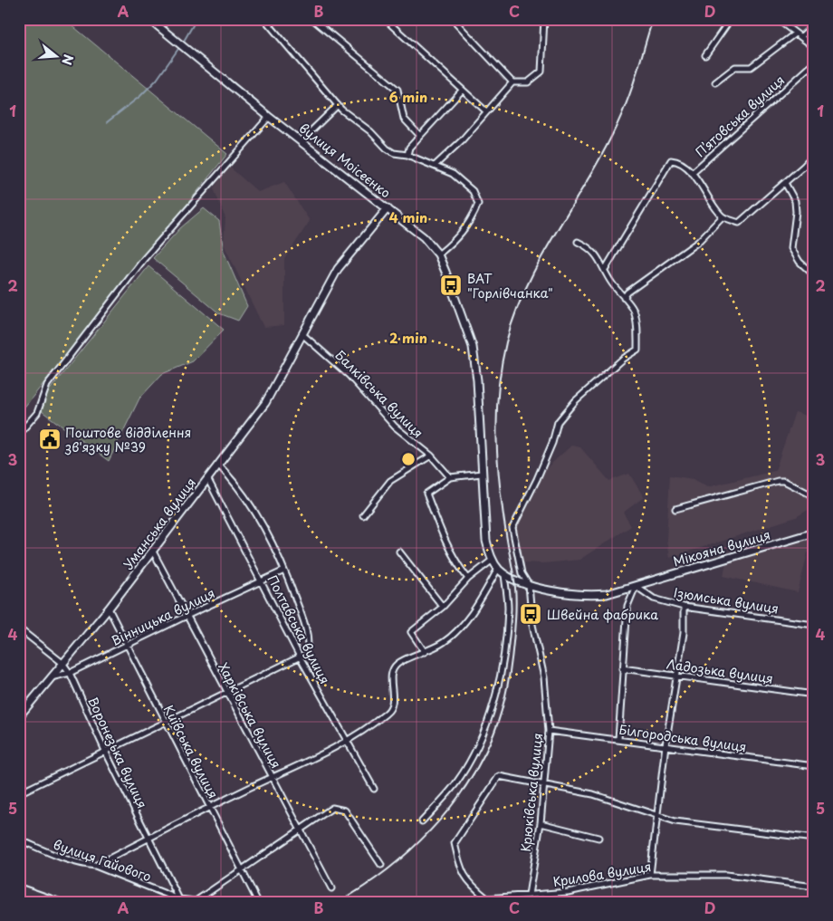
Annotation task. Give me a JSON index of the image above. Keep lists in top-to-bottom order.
{
  "streets": {
    "street": [
      "П’ятовська вулиця",
      "вулиця Моісеєнко",
      "Балківська вулиця",
      "Уманська вулиця",
      "Мікояна вулиця",
      "Ізюмська вулиця",
      "Вінницька вулиця",
      "Полтавська вулиця",
      "Ладозька вулиця",
      "Харківська вулиця",
      "Білгородська вулиця",
      "Київська вулиця",
      "Воронезька вулиця",
      "Крюківська вулиця",
      "вулиця Гайового",
      "Крилова вулиця"
    ]
  },
  "crossings": [
    ["вулиця Моісеєнко", "Уманська вулиця"],
    ["Балківська вулиця", "Уманська вулиця"],
    ["Уманська вулиця", "Вінницька вулиця"],
    ["Уманська вулиця", "Полтавська вулиця"],
    ["Уманська вулиця", "Харківська вулиця"],
    ["Уманська вулиця", "Київська вулиця"],
    ["Уманська вулиця", "Воронезька вулиця"],
    ["Мікояна вулиця", "Ізюмська вулиця"],
    ["Вінницька вулиця", "Полтавська вулиця"],
    ["Вінницька вулиця", "Харківська вулиця"],
    ["Вінницька вулиця", "Київська вулиця"],
    ["Вінницька вулиця", "Воронезька вулиця"],
    ["Білгородська вулиця", "Крюківська вулиця"],
    ["Воронезька вулиця", "вулиця Гайового"],
    ["Крюківська вулиця", "Крилова вулиця"]
  ],
  "places": {
    "bus stop": ["ВАТ \"Горлівчанка\"", "Швейна фабрика"],
    "public building": ["Поштове відділення зв'язку №39"]
  },
  "north": "right",
  "grid": {
    "columns": [
      "A",
      "B",
      "C",
      "D"
    ],
    "rows": [
      "1",
      "2",
      "3",
      "4",
      "5"
    ]
  },
  "rings": ["6 min", "4 min", "2 min"]
}
